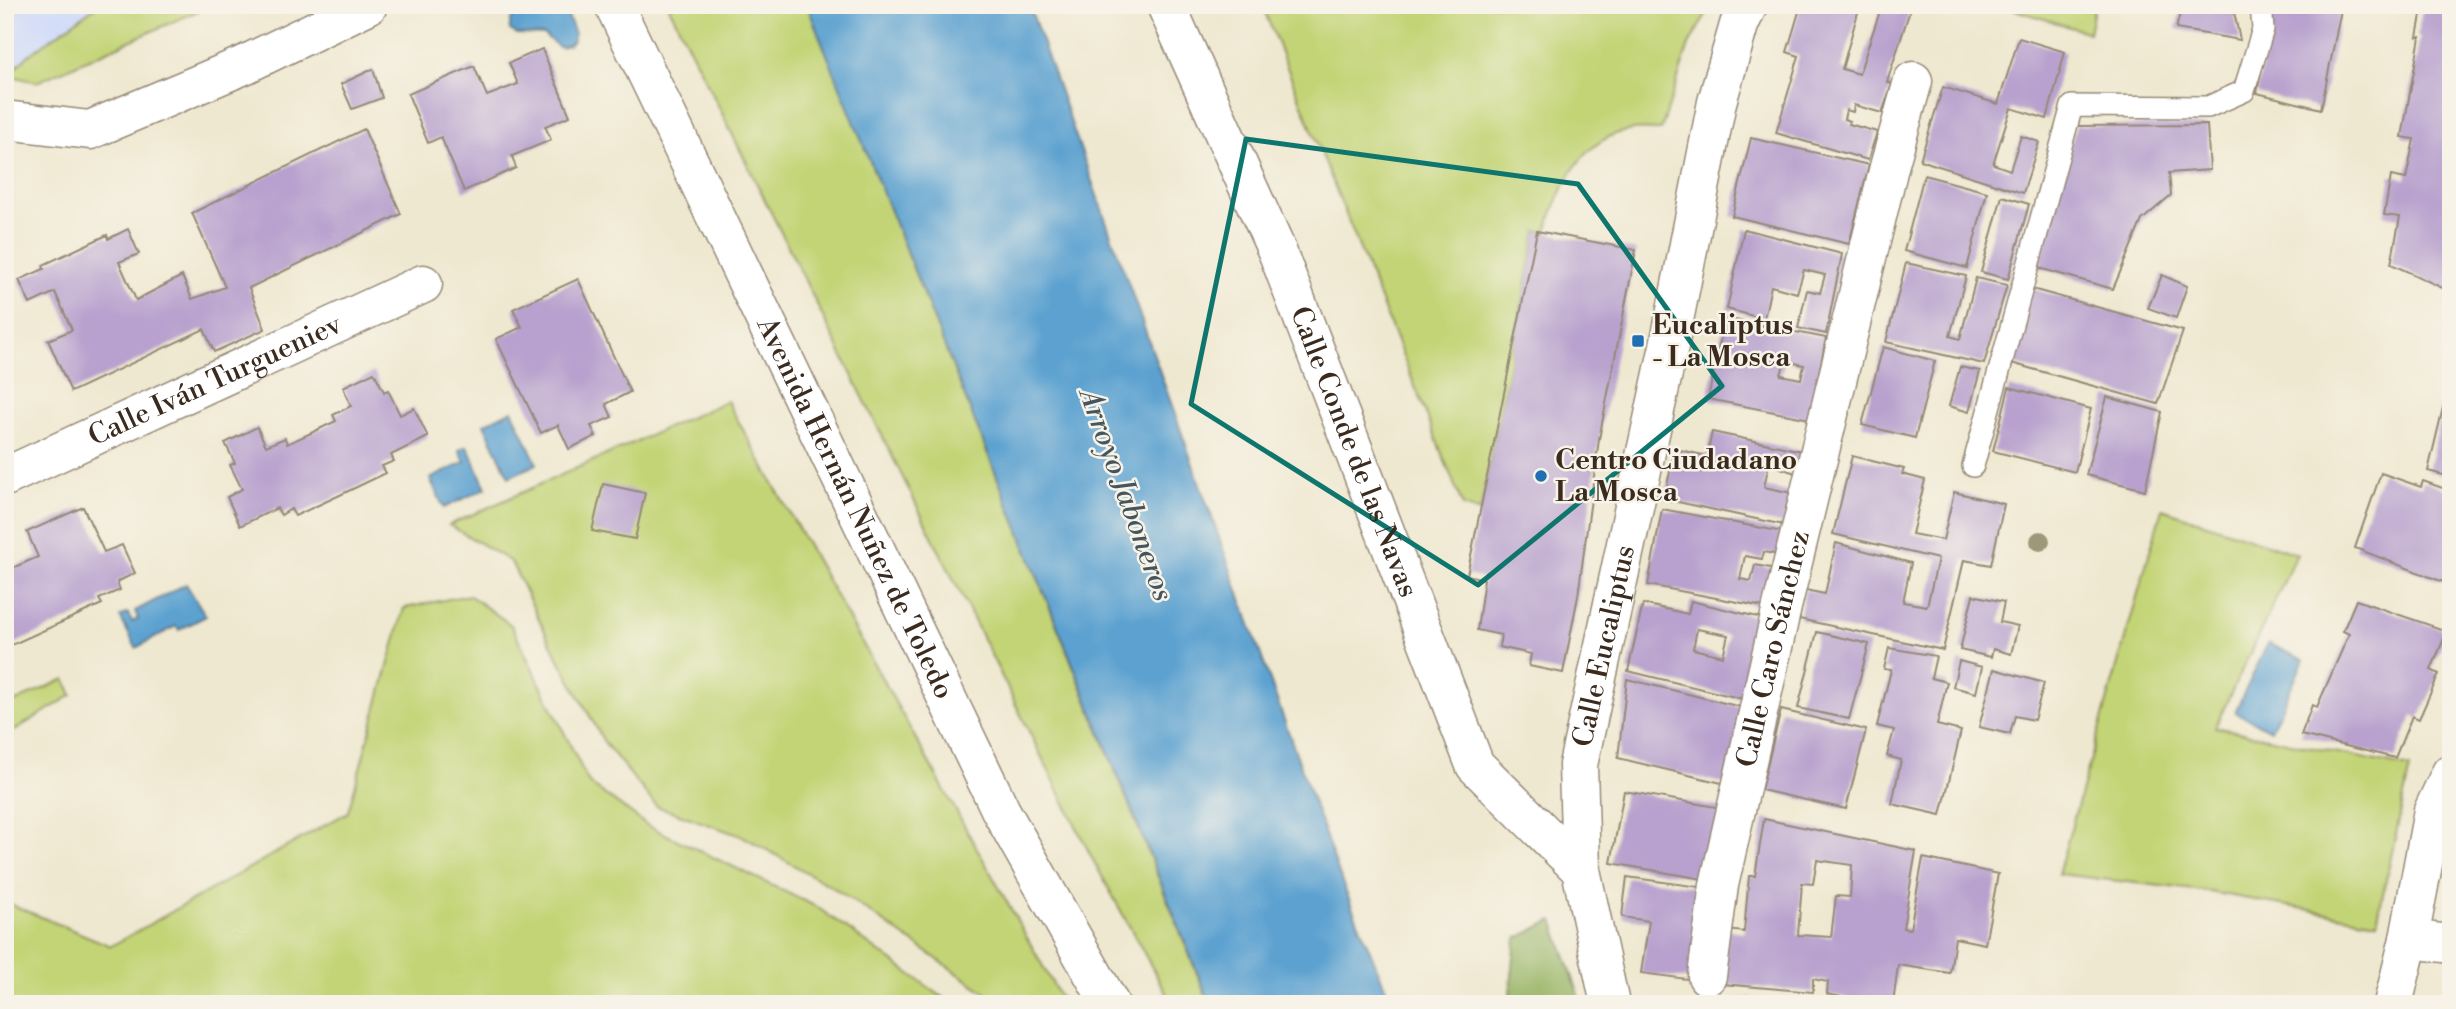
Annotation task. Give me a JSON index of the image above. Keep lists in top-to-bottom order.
{
  "streets": {
    "street": [
      "Calle Iván Turgueniev",
      "Calle Conde de las Navas",
      "Avenida Hernán Nuñez de Toledo",
      "Calle Eucaliptus",
      "Calle Caro Sánchez"
    ]
  },
  "crossings": [
    ["Calle Conde de las Navas", "Calle Eucaliptus"]
  ],
  "water": ["Arroyo Jaboneros"],
  "places": {
    "transit": ["Eucaliptus - La Mosca"],
    "other": ["Centro Ciudadano La Mosca"]
  }
}
